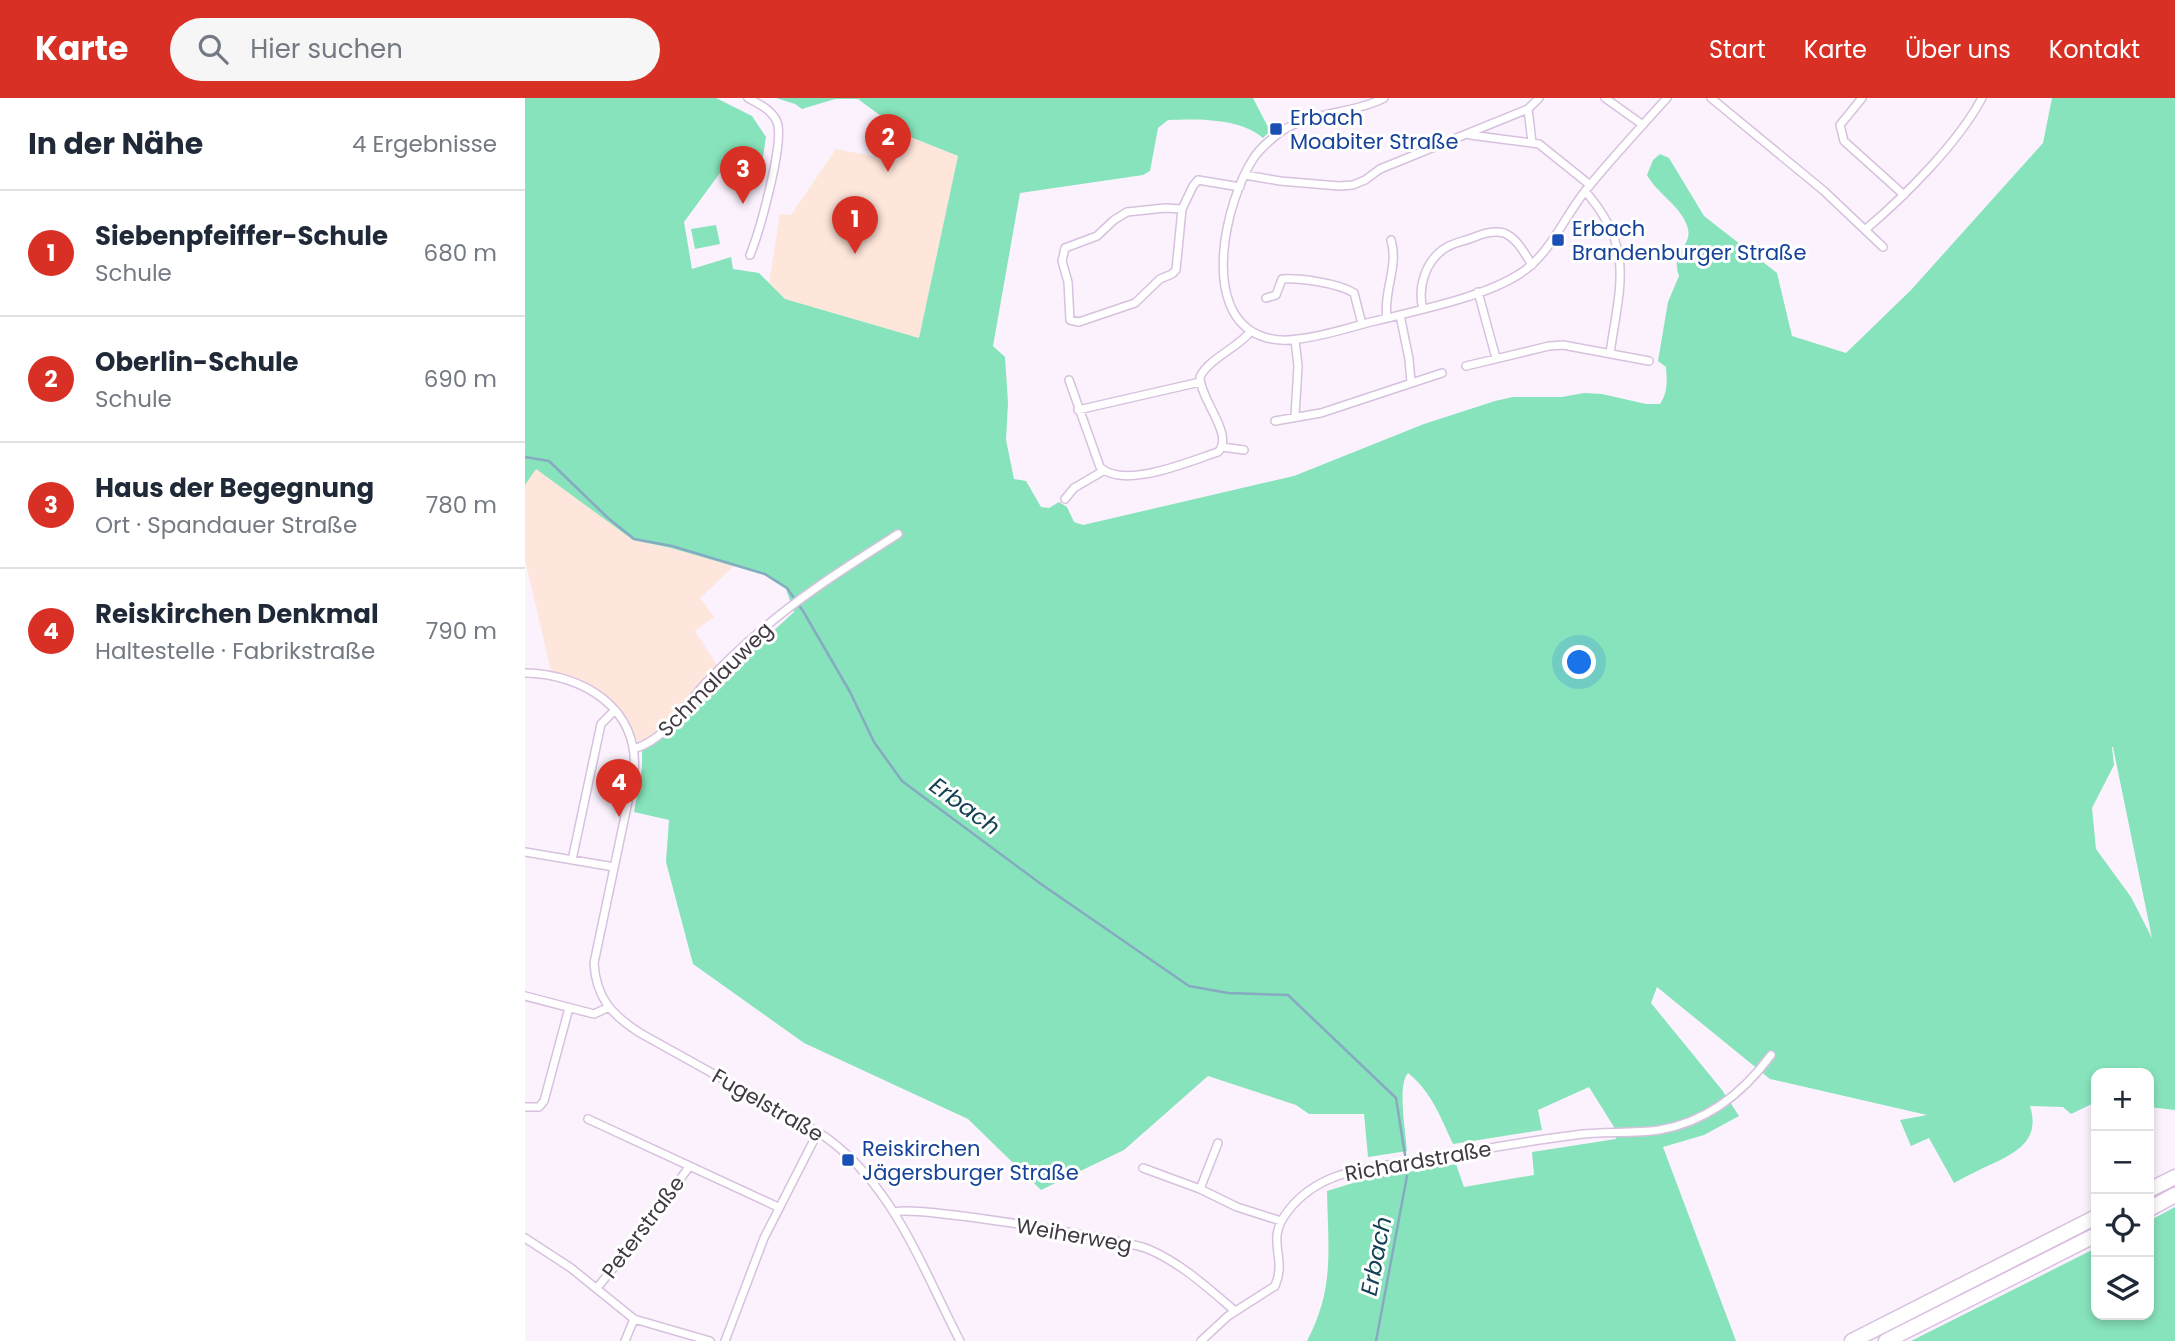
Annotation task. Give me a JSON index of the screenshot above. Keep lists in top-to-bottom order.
{
  "streets": {
    "street": [
      "Schmalauweg",
      "Fugelstraße",
      "Richardstraße",
      "Peterstraße",
      "Weiherweg"
    ]
  },
  "crossings": [
    ["Fugelstraße", "Weiherweg"]
  ],
  "water": ["Erbach"],
  "places": {
    "transit": ["Erbach Moabiter Straße", "Erbach Brandenburger Straße", "Reiskirchen Jägersburger Straße"]
  },
  "page": {
    "header": "Karte",
    "search": "Hier suchen",
    "nav": [
      "Start",
      "Karte",
      "Über uns",
      "Kontakt"
    ],
    "heading": ["In der Nähe", "4 Ergebnisse"],
    "pins": [
      "2",
      "3",
      "1",
      "4"
    ],
    "list": [
      {
        "mark": "1",
        "name": "Siebenpfeiffer-Schule",
        "note": "Schule",
        "value": "680 m"
      },
      {
        "mark": "2",
        "name": "Oberlin-Schule",
        "note": "Schule",
        "value": "690 m"
      },
      {
        "mark": "3",
        "name": "Haus der Begegnung",
        "note": "Ort · Spandauer Straße",
        "value": "780 m"
      },
      {
        "mark": "4",
        "name": "Reiskirchen Denkmal",
        "note": "Haltestelle · Fabrikstraße",
        "value": "790 m"
      }
    ],
    "map_buttons": ["+", "−"]
  }
}
